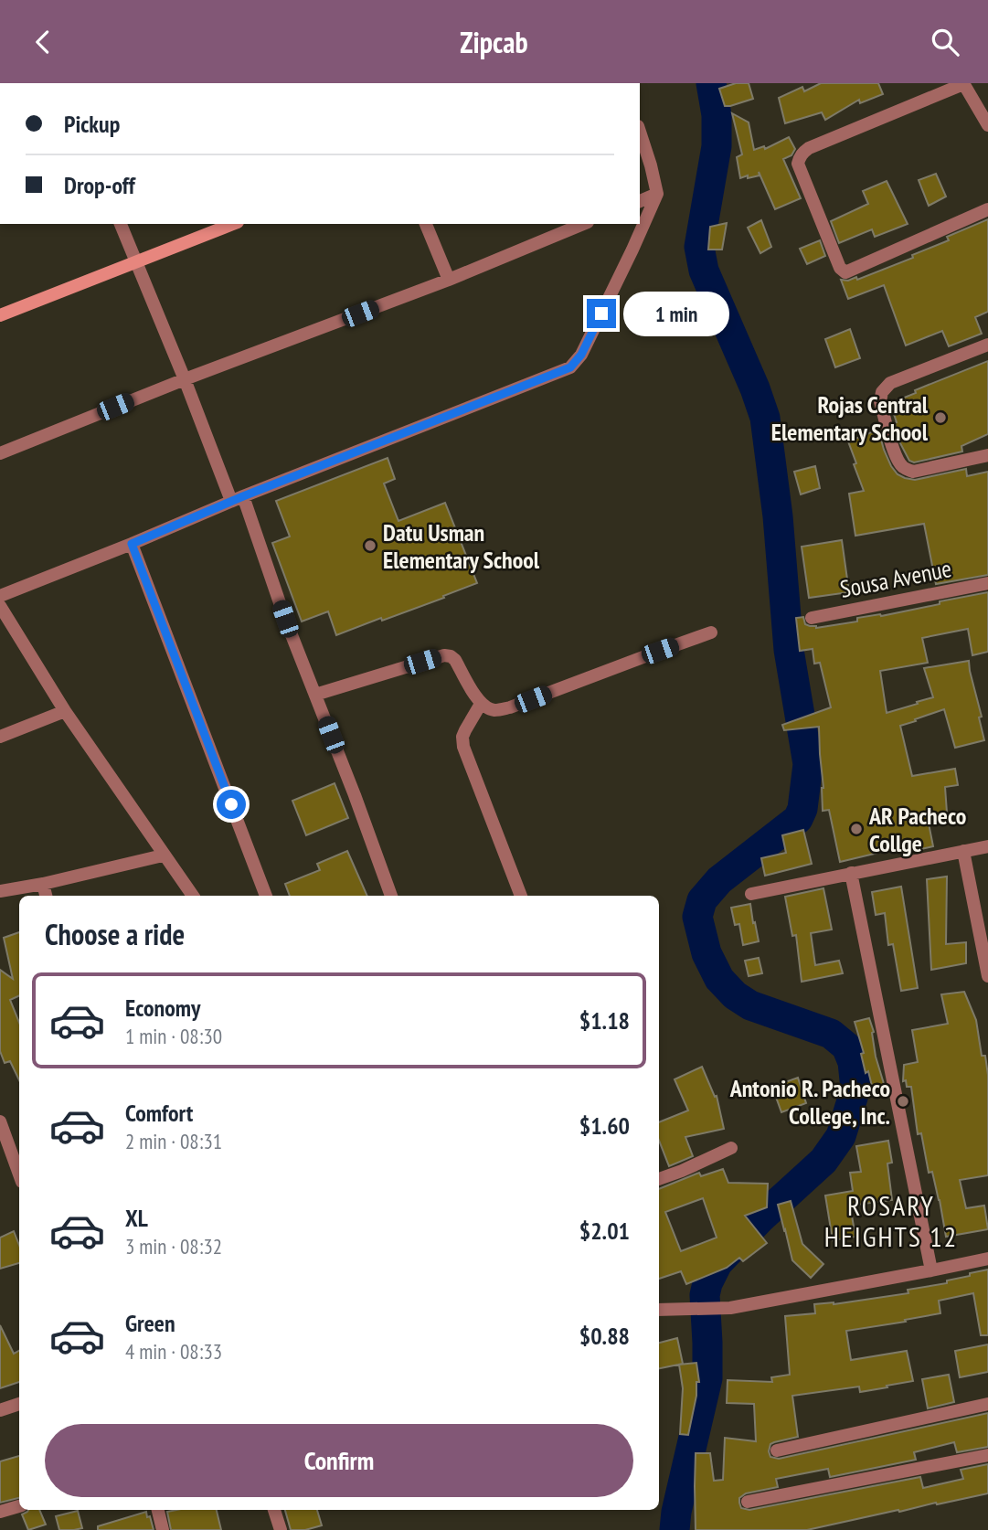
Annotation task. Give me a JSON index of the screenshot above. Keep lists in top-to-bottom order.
{
  "streets": {
    "street": ["Sousa Avenue"]
  },
  "districts": ["ROSARY HEIGHTS 12"],
  "places": [
    "Rojas Central Elementary School",
    "Datu Usman Elementary School",
    "AR Pacheco Collge",
    "Antonio R. Pacheco College, Inc."
  ],
  "page": {
    "header": "Zipcab",
    "banner": ["Pickup", "Drop-off"],
    "bubble": "1 min",
    "heading": "Choose a ride",
    "list": [
      {
        "name": "Economy",
        "note": "1 min · 08:30",
        "value": "$1.18"
      },
      {
        "name": "Comfort",
        "note": "2 min · 08:31",
        "value": "$1.60"
      },
      {
        "name": "XL",
        "note": "3 min · 08:32",
        "value": "$2.01"
      },
      {
        "name": "Green",
        "note": "4 min · 08:33",
        "value": "$0.88"
      }
    ],
    "buttons": "Confirm"
  }
}
